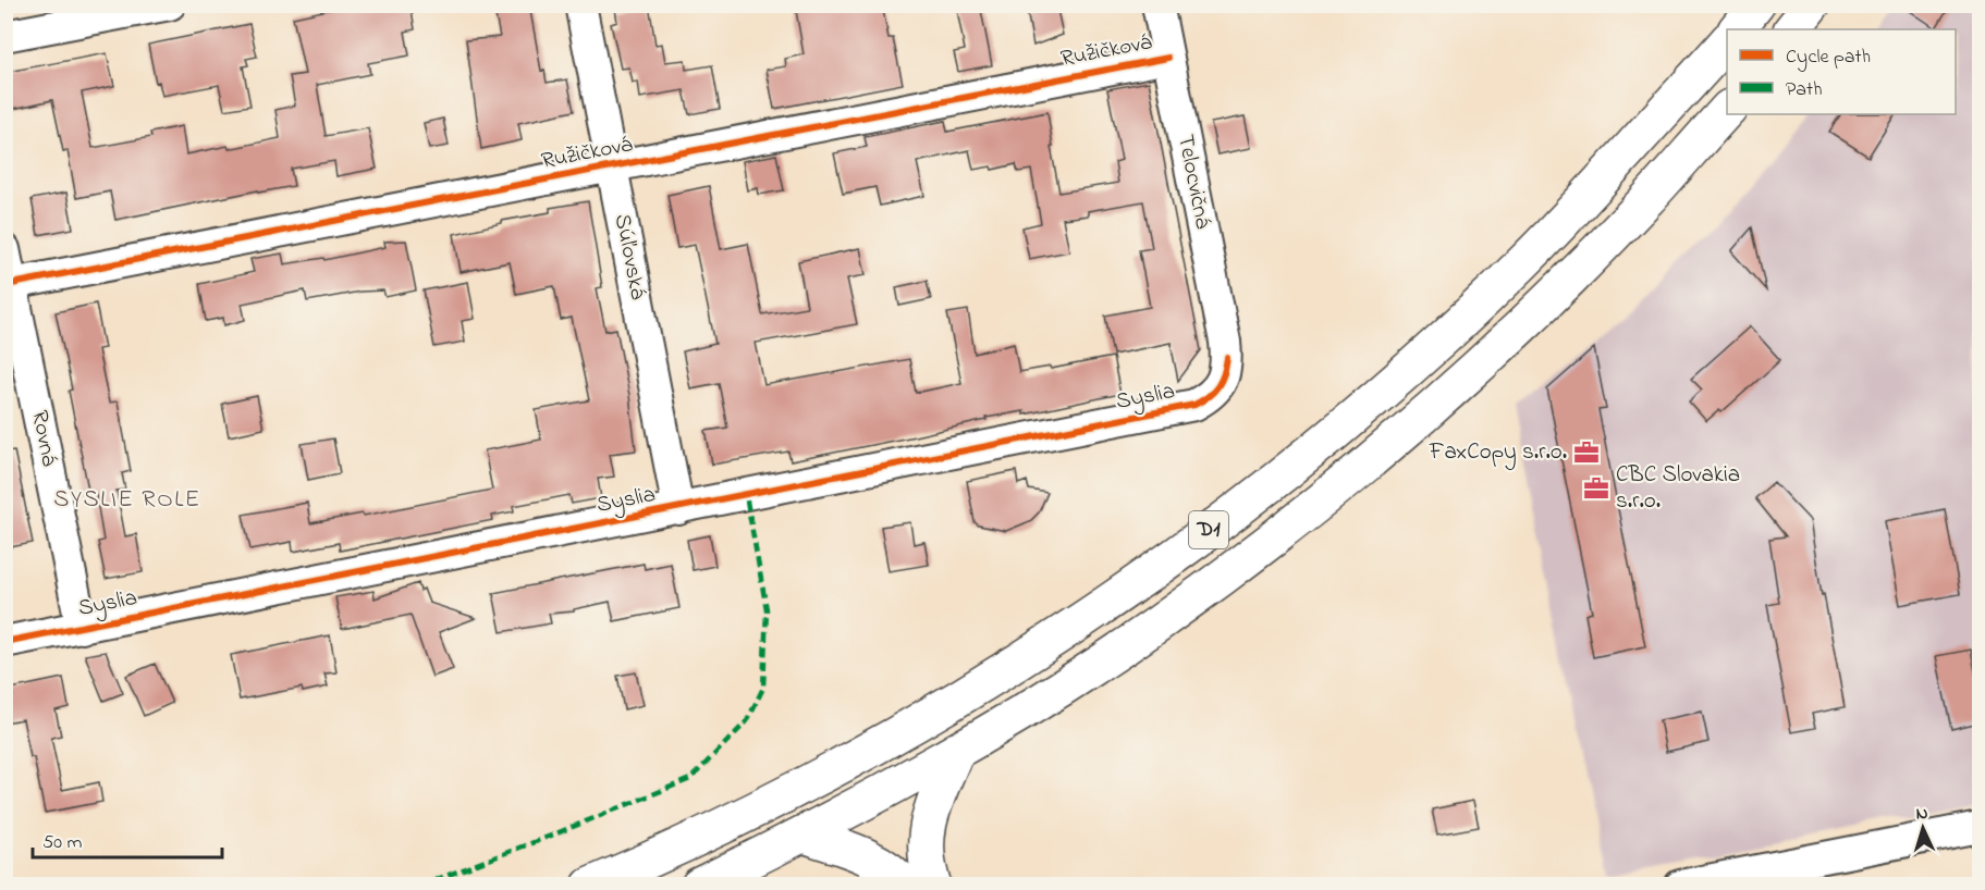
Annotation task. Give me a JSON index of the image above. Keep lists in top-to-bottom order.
{
  "streets": {
    "highway": ["D1"],
    "street": [
      "Ružičková",
      "Telocvičná",
      "Súľovská",
      "Syslia",
      "Rovná"
    ]
  },
  "crossings": [
    ["Ružičková", "Telocvičná"],
    ["Ružičková", "Súľovská"],
    ["Ružičková", "Rovná"],
    ["Telocvičná", "Syslia"],
    ["Súľovská", "Syslia"],
    ["Syslia", "Rovná"]
  ],
  "districts": ["SYSLIE ROLE"],
  "places": {
    "office": ["FaxCopy s.r.o.", "CBC Slovakia s.r.o."]
  },
  "legend": ["Cycle path", "Path"],
  "scale_bar": "50 m",
  "north": "top"
}
